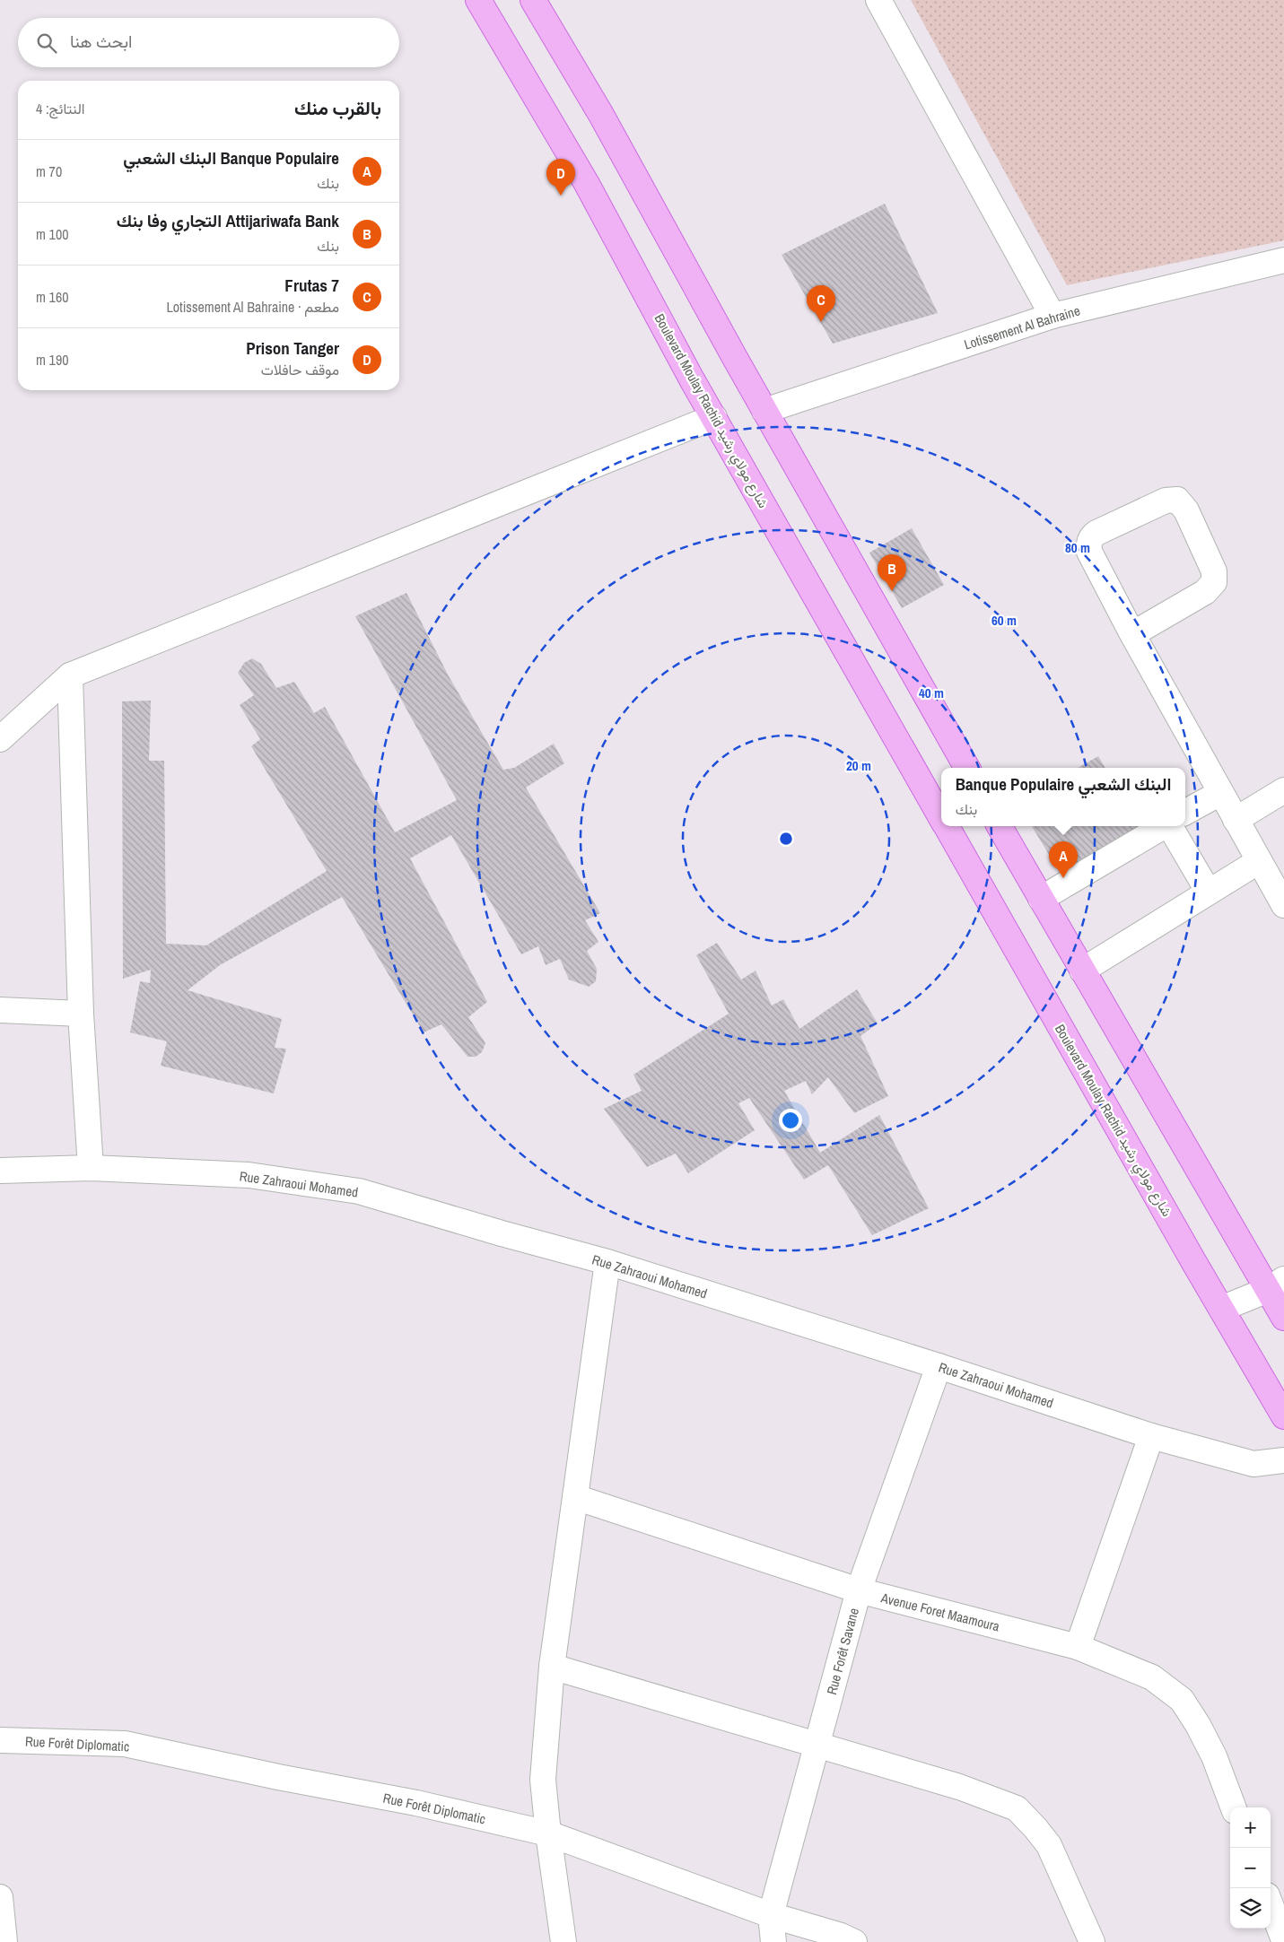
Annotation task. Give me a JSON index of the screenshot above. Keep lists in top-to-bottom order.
{
  "streets": {
    "main road": ["Boulevard Moulay Rachid شارع مولاي رشيد"],
    "street": [
      "Lotissement Al Bahraine",
      "Rue Zahraoui Mohamed",
      "Avenue Foret Maamoura",
      "Rue Forêt Savane",
      "Rue Forêt Diplomatic"
    ]
  },
  "crossings": [
    ["Rue Zahraoui Mohamed", "Rue Forêt Savane"],
    ["Avenue Foret Maamoura", "Rue Forêt Savane"],
    ["Rue Forêt Savane", "Rue Forêt Diplomatic"]
  ],
  "page": {
    "search": "ابحث هنا",
    "heading": ["بالقرب منك", "النتائج: 4"],
    "list": [
      {
        "mark": "A",
        "name": "Banque Populaire البنك الشعبي",
        "note": "بنك",
        "value": "70 m"
      },
      {
        "mark": "B",
        "name": "Attijariwafa Bank التجاري وفا بنك",
        "note": "بنك",
        "value": "100 m"
      },
      {
        "mark": "C",
        "name": "7 Frutas",
        "note": "مطعم · Lotissement Al Bahraine",
        "value": "160 m"
      },
      {
        "mark": "D",
        "name": "Prison Tanger",
        "note": "موقف حافلات",
        "value": "190 m"
      }
    ],
    "pins": [
      "D",
      "C",
      "B",
      "A"
    ],
    "popup": ["Banque Populaire البنك الشعبي", "بنك"],
    "map_buttons": ["+", "−"]
  },
  "rings": [
    "80 m",
    "60 m",
    "40 m",
    "20 m"
  ]
}
